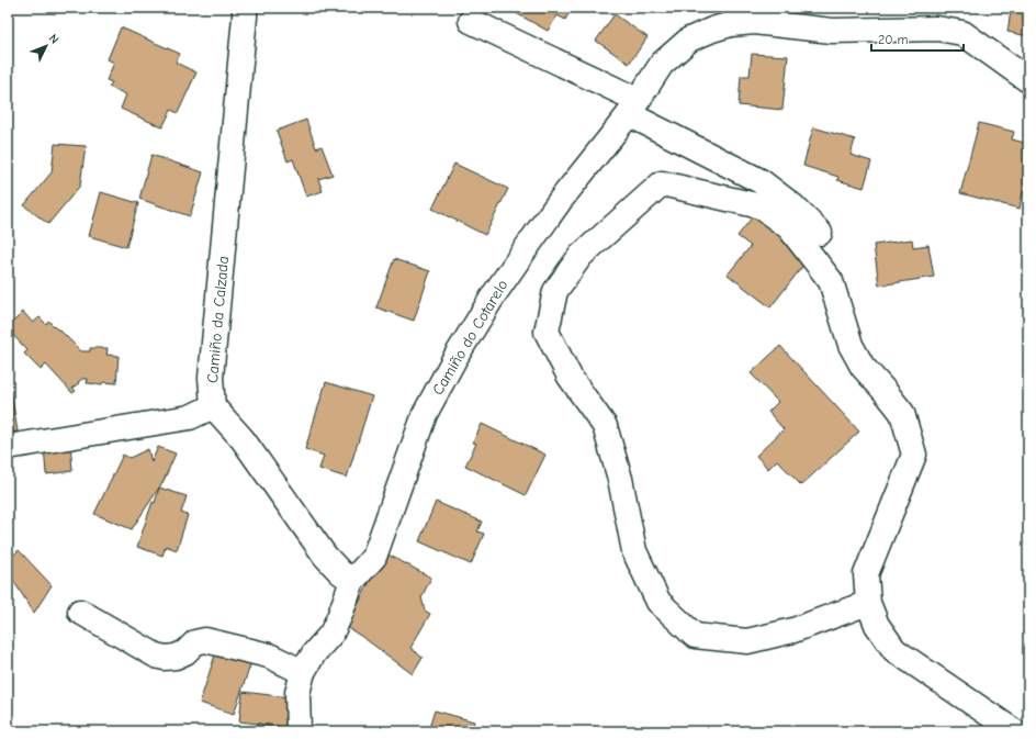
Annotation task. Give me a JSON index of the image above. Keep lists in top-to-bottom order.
{
  "streets": {
    "street": ["Camiño da Calzada", "Camiño do Cotarelo"]
  },
  "scale_bar": "20 m",
  "north": "top right"
}
